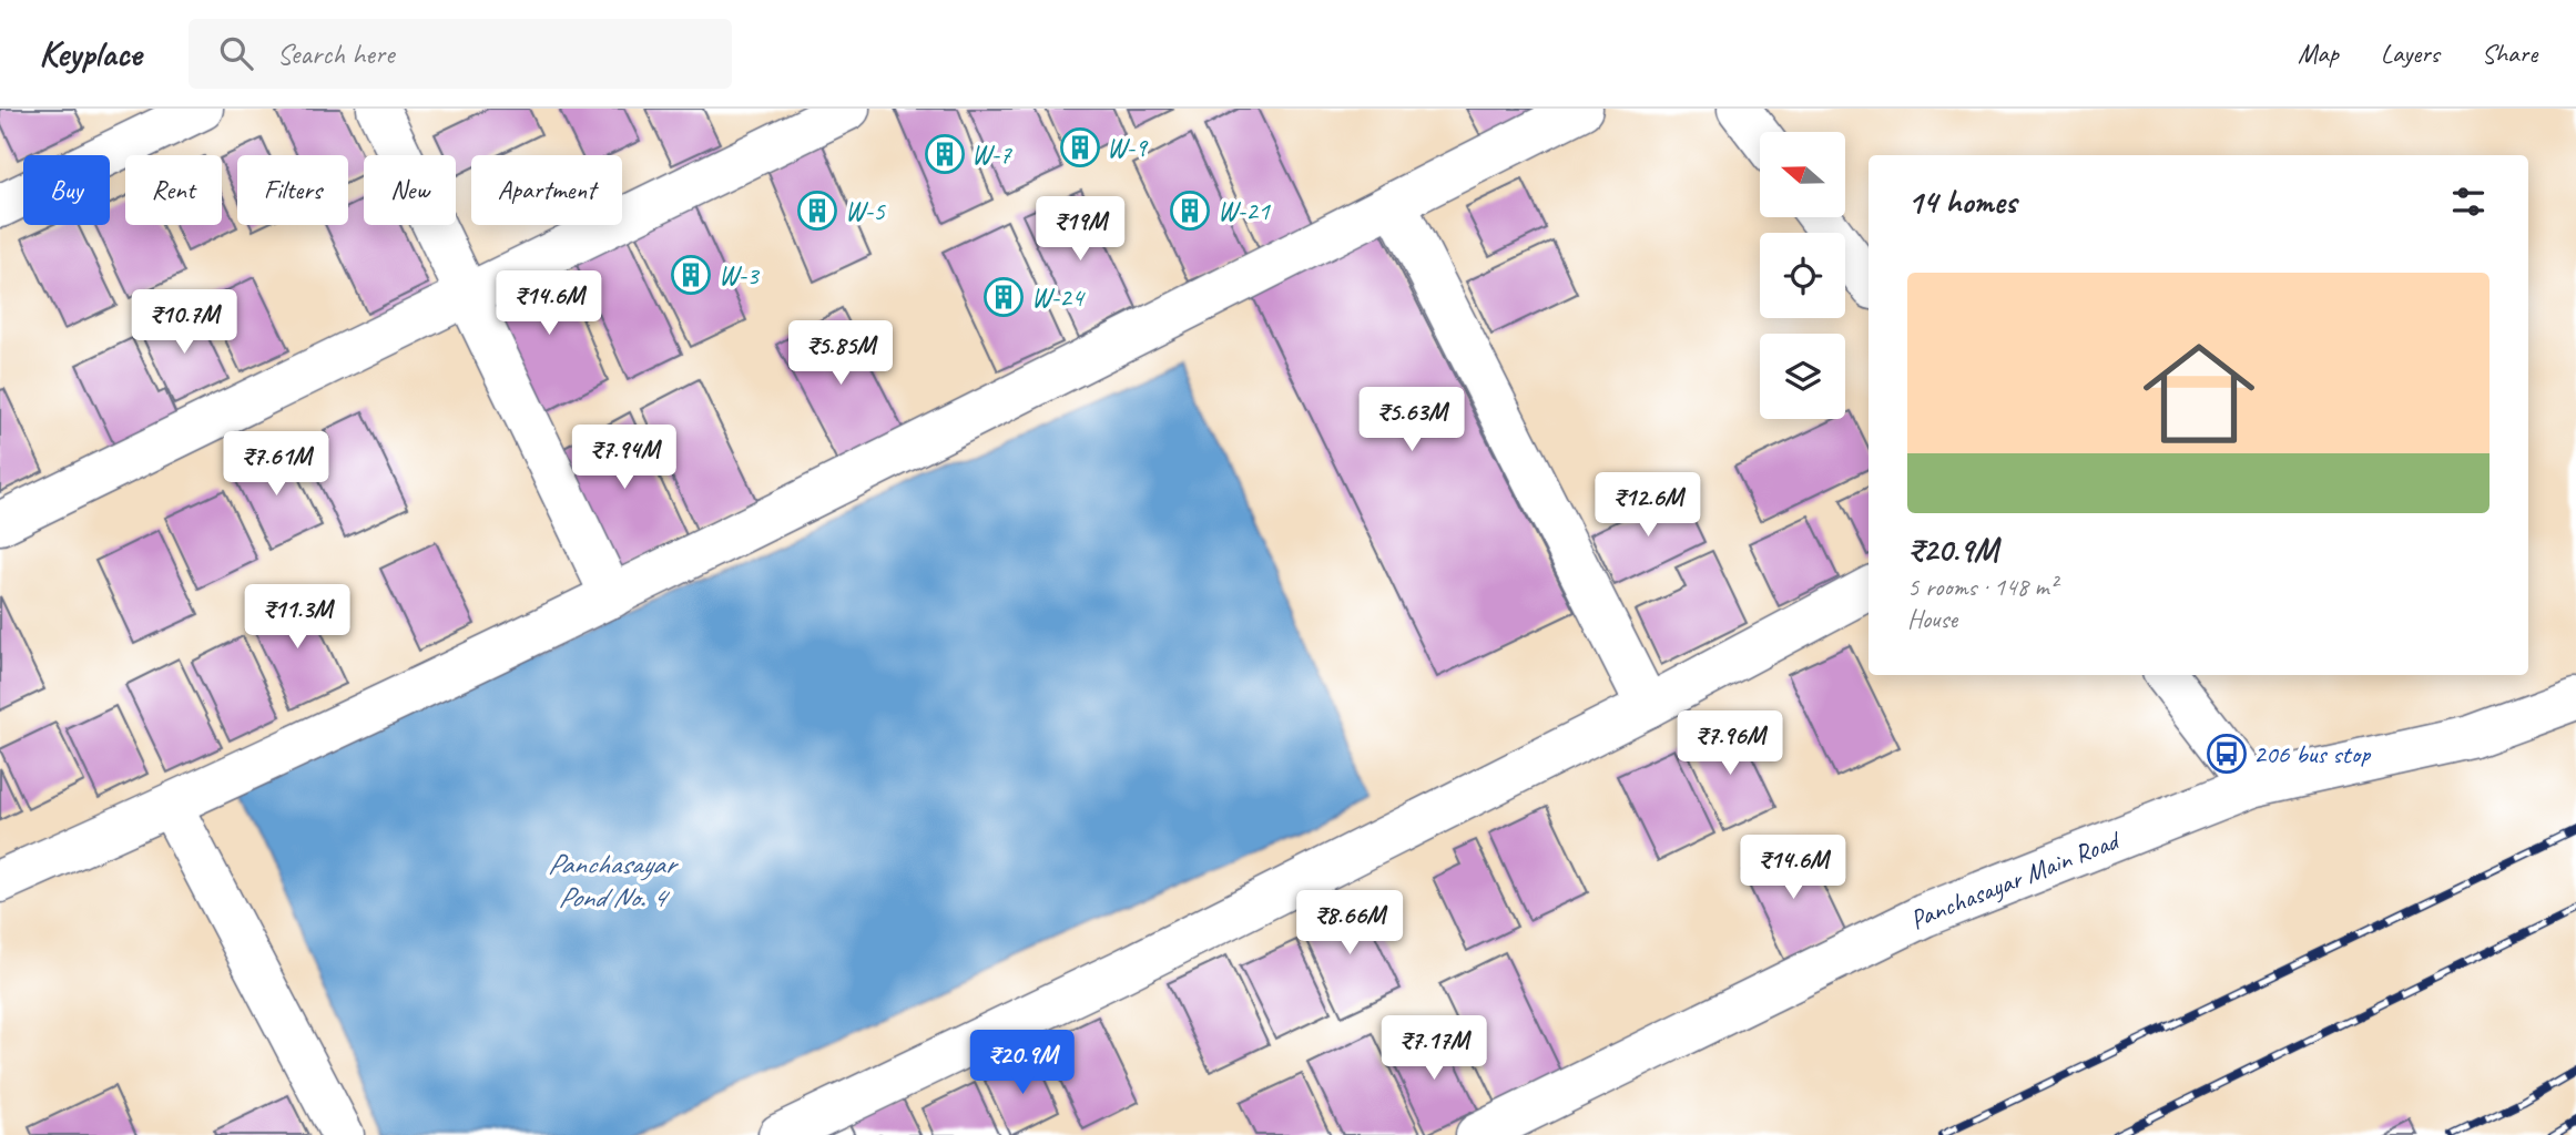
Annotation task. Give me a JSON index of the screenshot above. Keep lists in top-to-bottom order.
{
  "streets": {
    "street": ["Panchasayar Main Road"]
  },
  "water": ["Panchasayar Pond No. 4"],
  "places": {
    "building": [
      "W-9",
      "W-7",
      "W-5",
      "W-21",
      "W-3",
      "W-24"
    ],
    "bus stop": ["206 bus stop"]
  },
  "north": "left",
  "page": {
    "header": "Keyplace",
    "search": "Search here",
    "nav": ["Map", "Layers", "Share"],
    "chip": [
      "Buy",
      "Rent",
      "Filters",
      "New",
      "Apartment"
    ],
    "heading": "14 homes",
    "price": [
      "₹19M",
      "₹14.6M",
      "₹10.7M",
      "₹5.85M",
      "₹5.63M",
      "₹7.94M",
      "₹7.61M",
      "₹12.6M",
      "₹11.3M",
      "₹7.96M",
      "₹14.6M",
      "₹8.66M",
      "₹7.17M",
      "₹20.9M"
    ],
    "list": [
      {
        "name": "₹20.9M",
        "note": "5 rooms · 148 m² · House"
      }
    ]
  }
}
